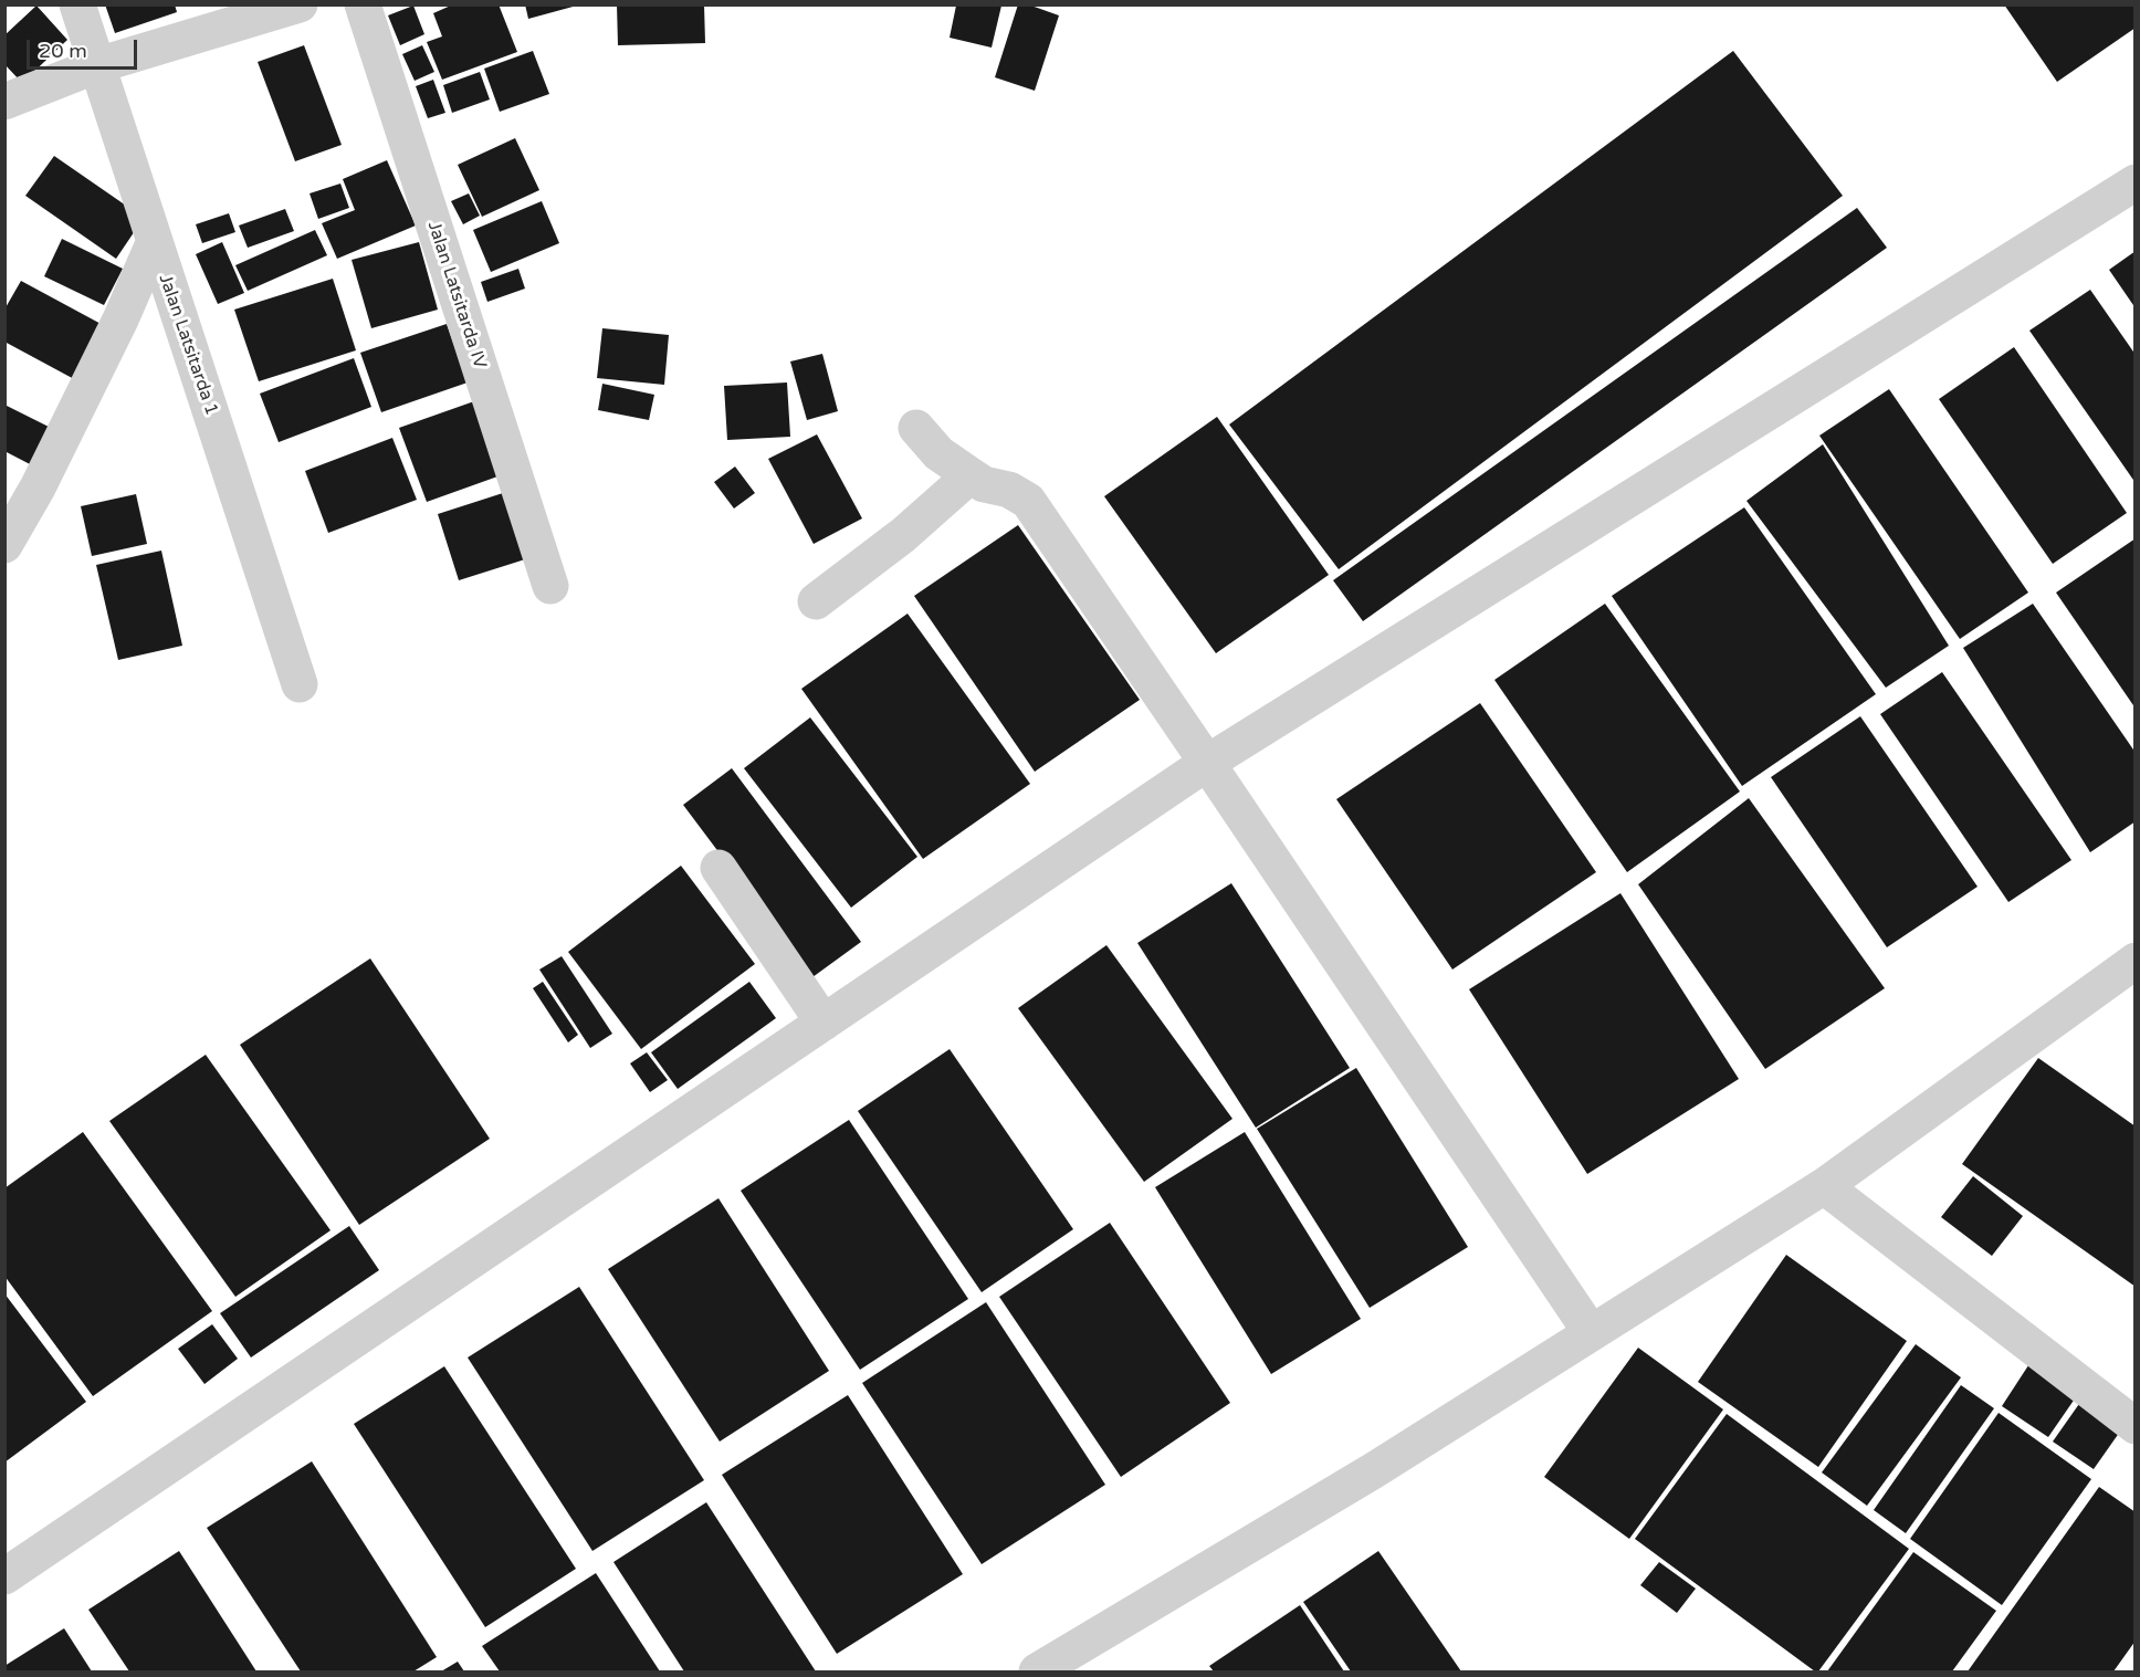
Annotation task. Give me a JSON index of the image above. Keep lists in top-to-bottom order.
{
  "streets": {
    "street": ["Jalan Latsitarda IV", "Jalan Latsitarda 1"]
  },
  "scale_bar": "20 m"
}
